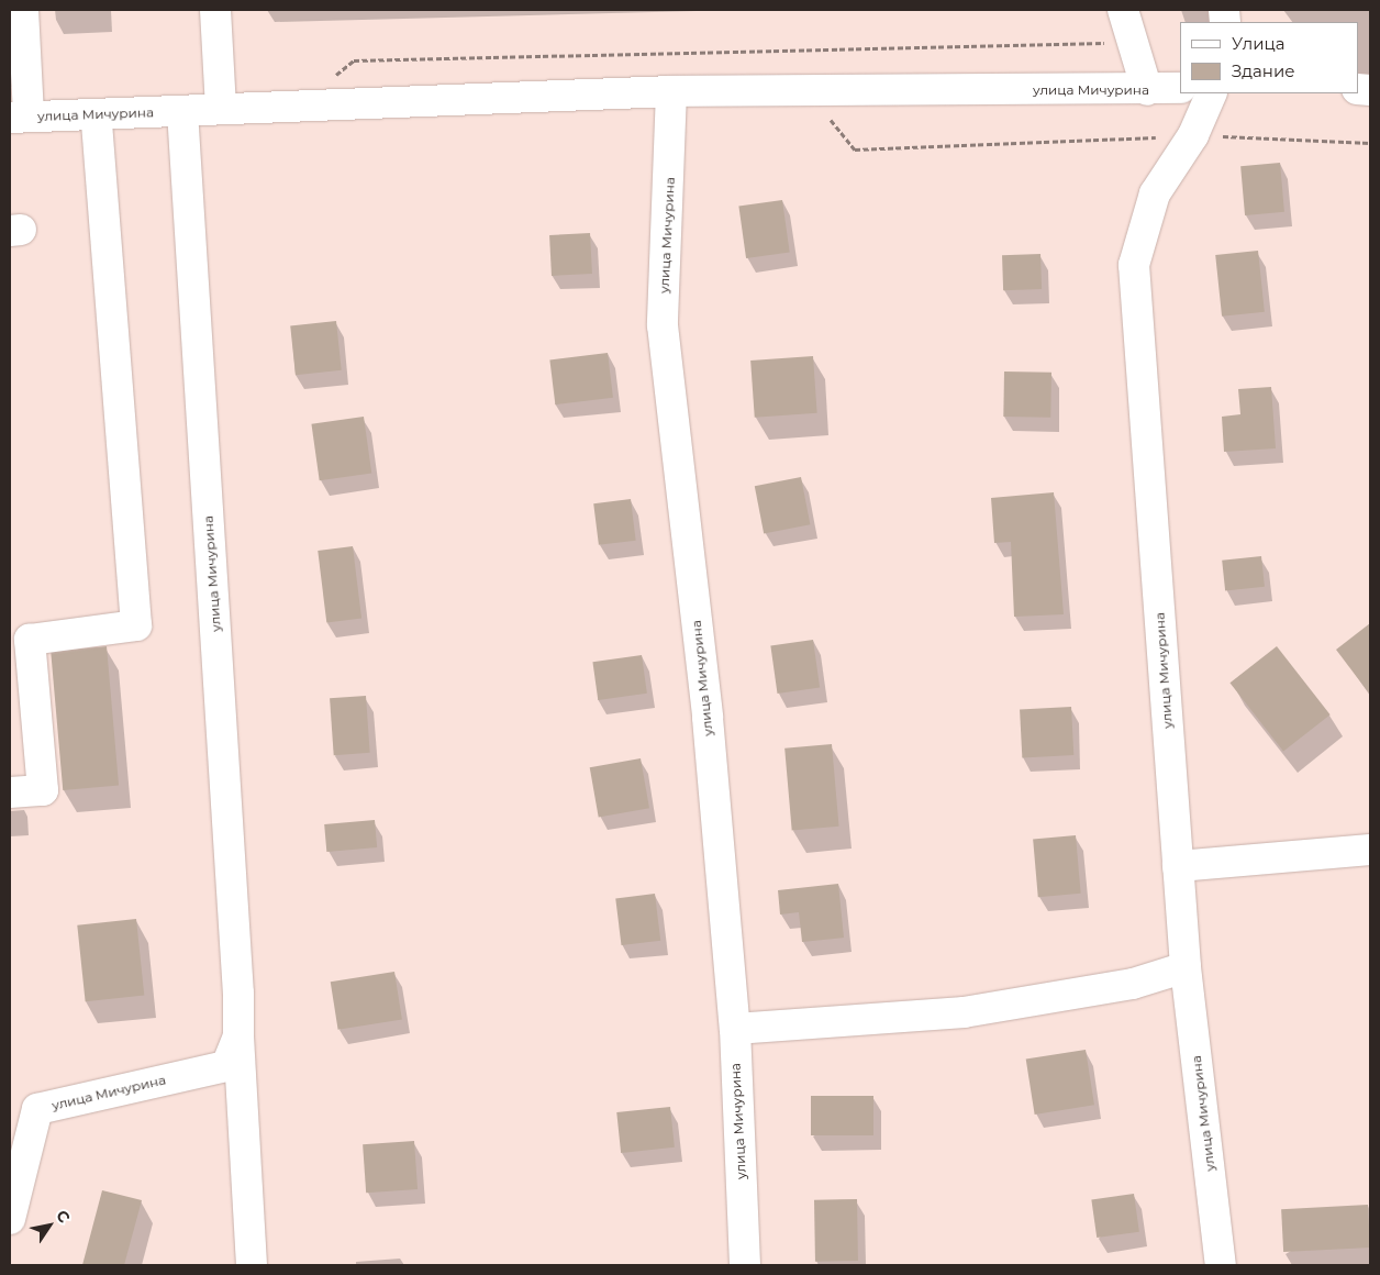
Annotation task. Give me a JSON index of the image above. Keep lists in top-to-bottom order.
{
  "streets": {
    "street": ["улица Мичурина"]
  },
  "legend": ["Улица", "Здание"],
  "north": "top right"
}
